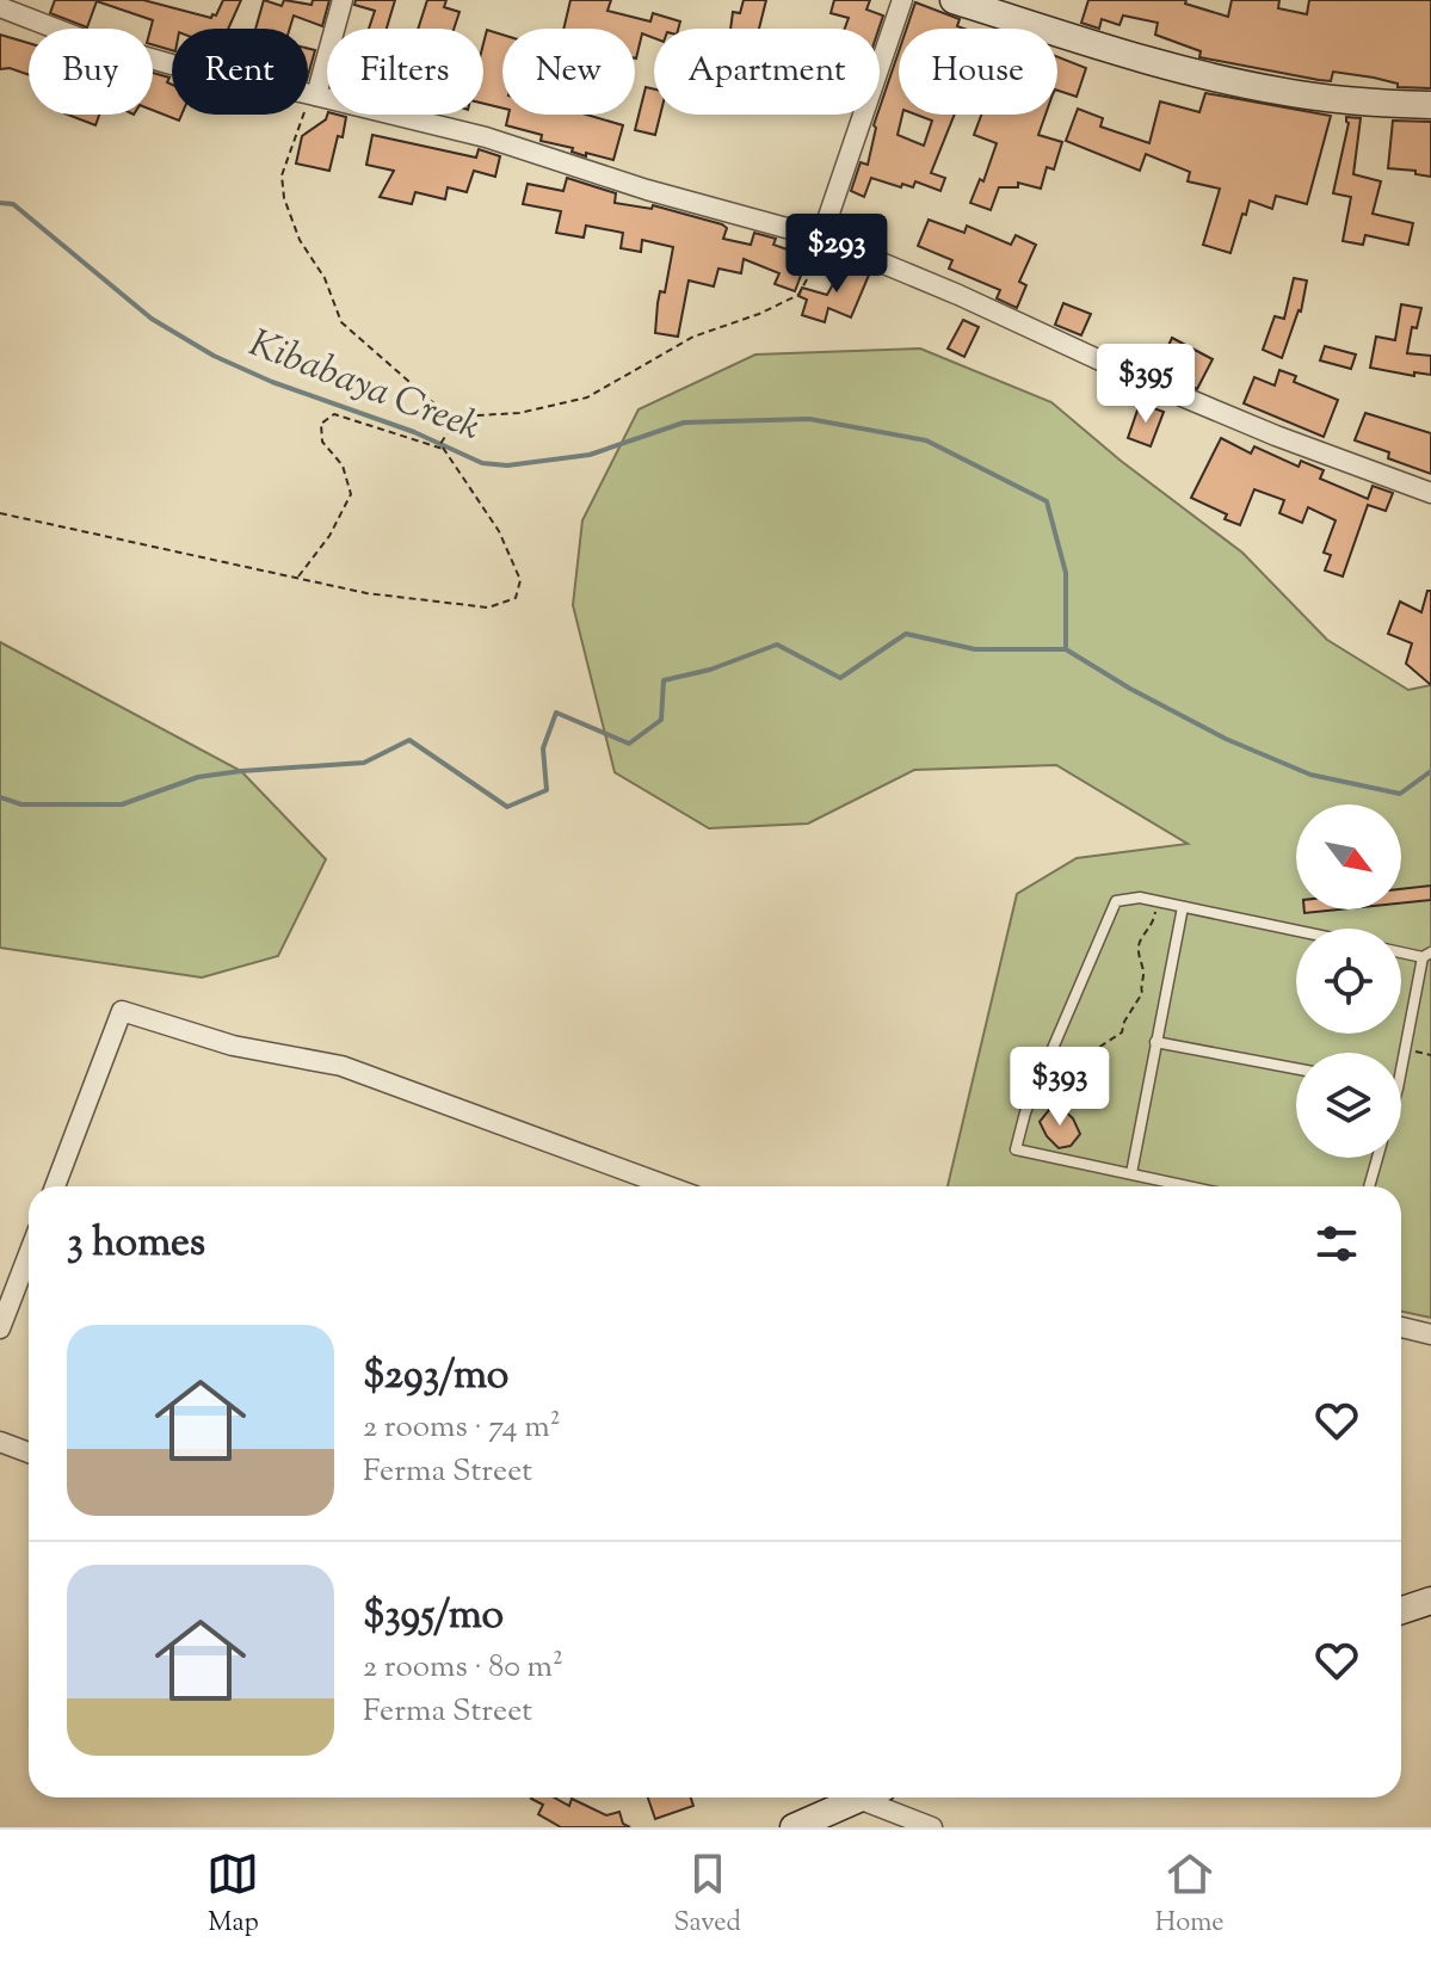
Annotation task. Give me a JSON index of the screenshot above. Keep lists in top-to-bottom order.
{
  "water": ["Kibabaya Creek"],
  "north": "bottom right",
  "page": {
    "chip": [
      "Buy",
      "Rent",
      "Filters",
      "New",
      "Apartment",
      "House"
    ],
    "price": ["$293", "$395", "$393"],
    "heading": "3 homes",
    "list": [
      {
        "name": "$293/mo",
        "note": "2 rooms · 74 m² · Ferma Street"
      },
      {
        "name": "$395/mo",
        "note": "2 rooms · 80 m² · Ferma Street"
      }
    ],
    "tabs": ["Map", "Saved", "Home"]
  }
}
